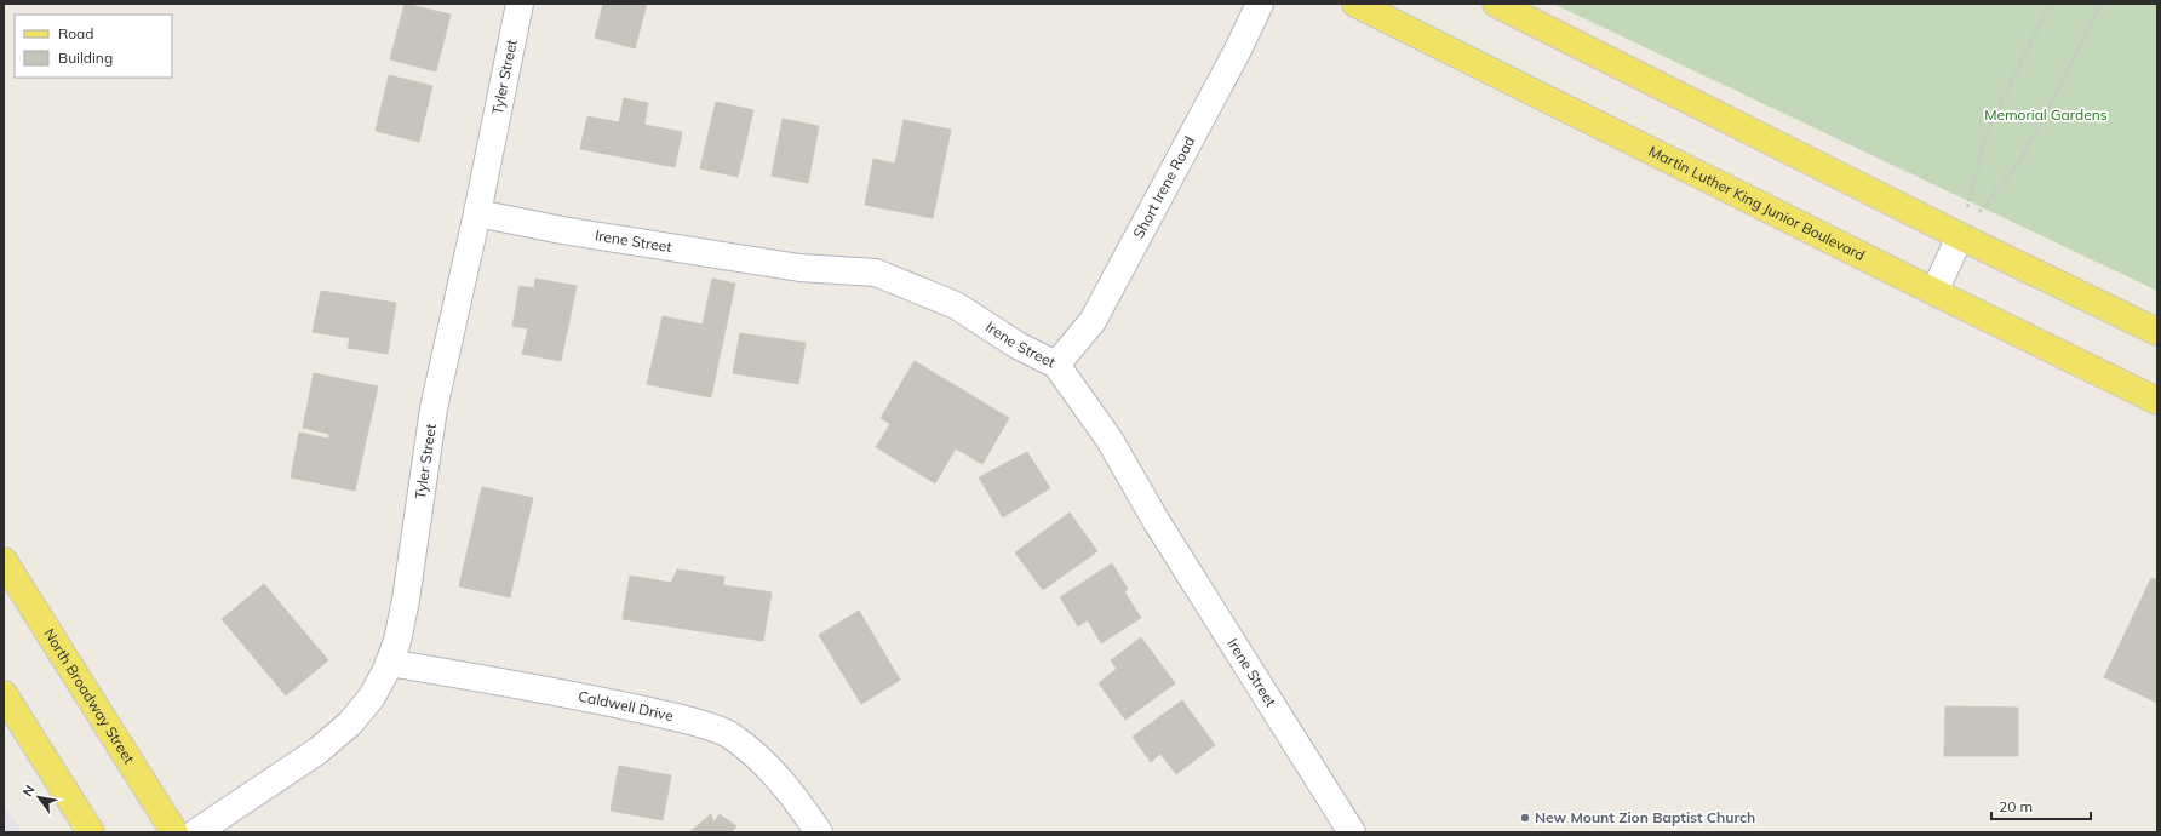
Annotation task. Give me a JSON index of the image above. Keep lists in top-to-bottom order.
{
  "streets": {
    "main road": ["Martin Luther King Junior Boulevard", "North Broadway Street"],
    "street": [
      "Tyler Street",
      "Short Irene Road",
      "Irene Street",
      "Caldwell Drive"
    ]
  },
  "crossings": [
    ["Tyler Street", "Irene Street"],
    ["Tyler Street", "Caldwell Drive"],
    ["Short Irene Road", "Irene Street"]
  ],
  "parks": ["Memorial Gardens"],
  "places": ["New Mount Zion Baptist Church"],
  "legend": ["Road", "Building"],
  "scale_bar": "20 m",
  "north": "top left"
}
